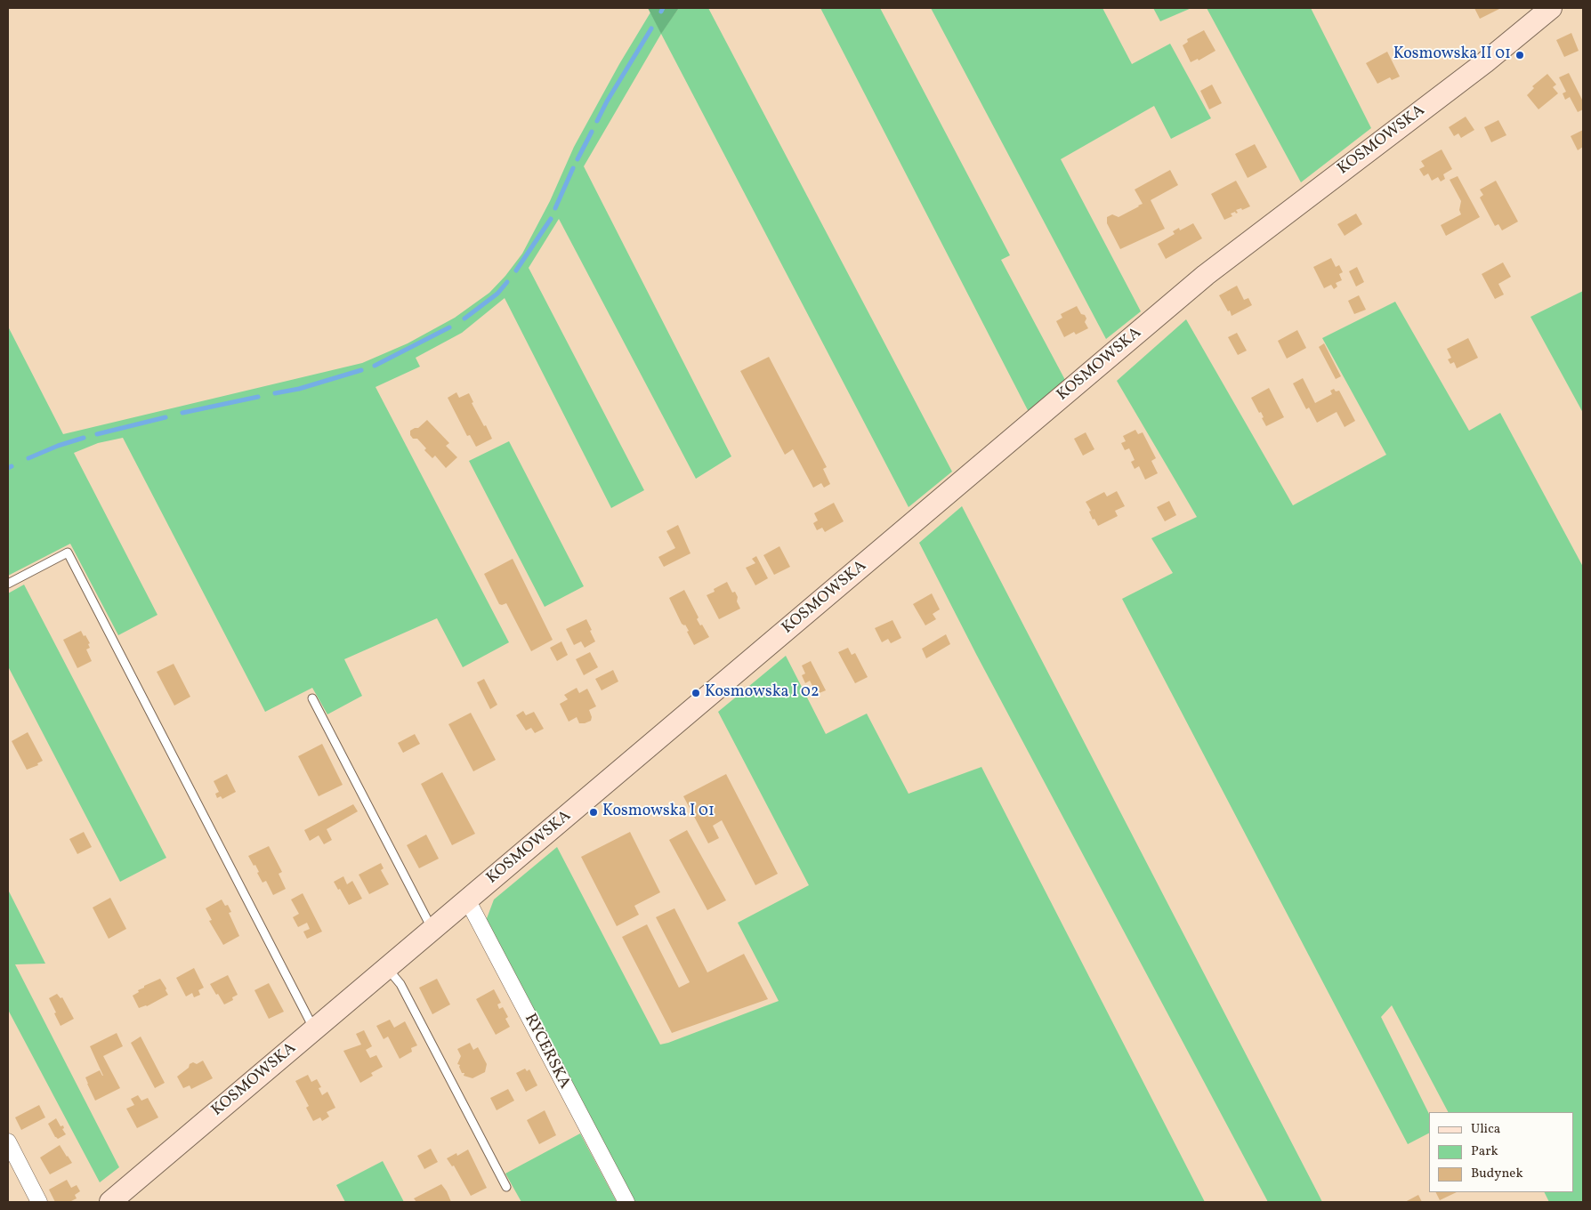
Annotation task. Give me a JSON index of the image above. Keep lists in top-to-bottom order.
{
  "streets": {
    "street": ["KOSMOWSKA", "RYCERSKA"]
  },
  "crossings": [
    ["KOSMOWSKA", "RYCERSKA"]
  ],
  "places": ["Kosmowska II 01", "Kosmowska I 02", "Kosmowska I 01"],
  "legend": ["Ulica", "Park", "Budynek"]
}
